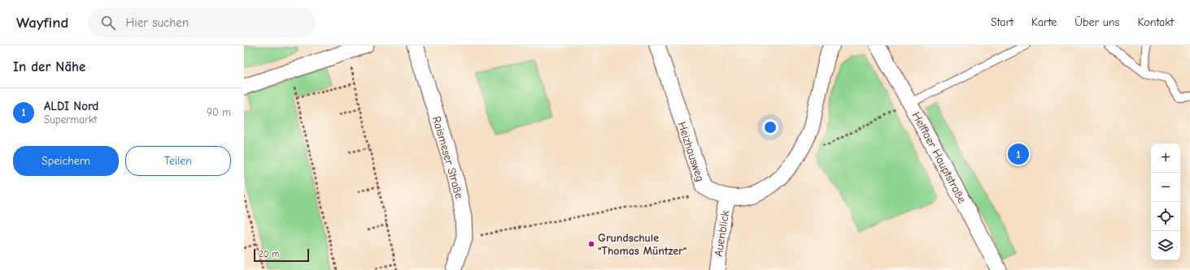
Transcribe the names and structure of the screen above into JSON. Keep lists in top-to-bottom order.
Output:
{
  "streets": {
    "street": [
      "Heizhausweg",
      "Raismeser Straße",
      "Helftaer Hauptstraße",
      "Auenblick"
    ]
  },
  "crossings": [
    ["Heizhausweg", "Auenblick"]
  ],
  "places": ["Grundschule \"Thomas Müntzer\""],
  "scale_bar": "20 m",
  "page": {
    "header": "Wayfind",
    "search": "Hier suchen",
    "nav": [
      "Start",
      "Karte",
      "Über uns",
      "Kontakt"
    ],
    "heading": "In der Nähe",
    "list": [
      {
        "mark": "1",
        "name": "ALDI Nord",
        "note": "Supermarkt",
        "value": "90 m"
      }
    ],
    "buttons": ["Speichern", "Teilen"],
    "pins": "1",
    "map_buttons": ["+", "−"],
    "scale": "20 m"
  }
}
